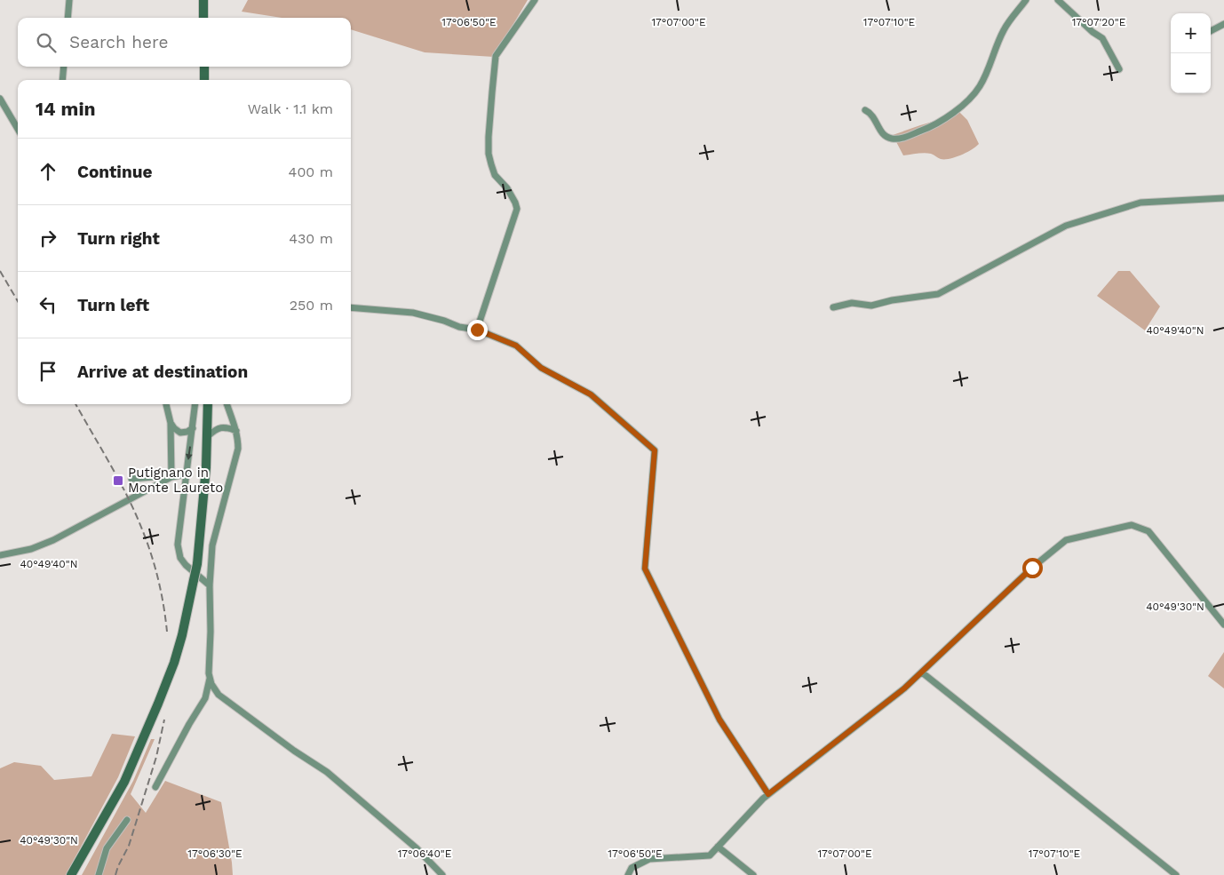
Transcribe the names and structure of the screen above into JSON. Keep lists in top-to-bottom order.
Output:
{
  "places": {
    "transit": ["Putignano in Monte Laureto"]
  },
  "page": {
    "map_buttons": ["+", "−"],
    "search": "Search here",
    "heading": ["14 min", "Walk · 1.1 km"],
    "list": [
      ["Continue", "400 m"],
      ["Turn right", "430 m"],
      ["Turn left", "250 m"],
      "Arrive at destination"
    ]
  },
  "coordinates": [
    "17°06'50\"E",
    "17°07'00\"E",
    "17°07'10\"E",
    "17°07'20\"E",
    "40°49'40\"N",
    "40°49'30\"N",
    "17°06'30\"E",
    "17°06'40\"E"
  ]
}
